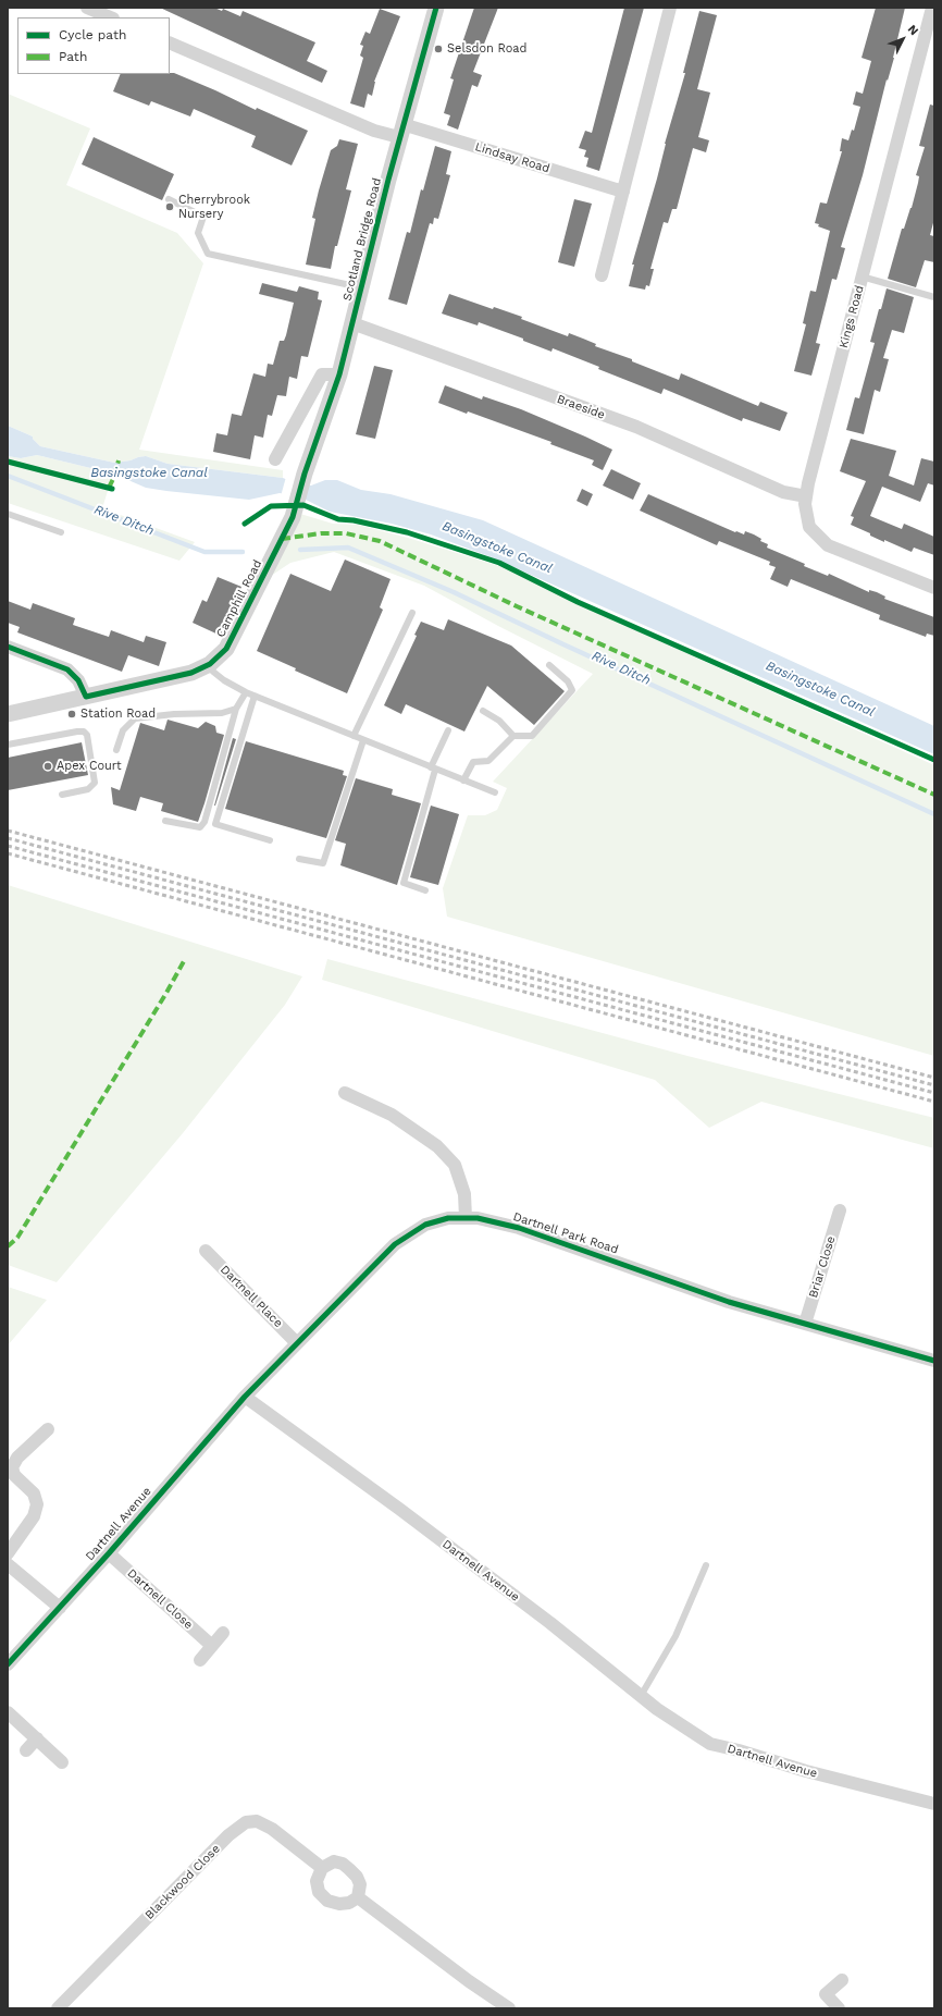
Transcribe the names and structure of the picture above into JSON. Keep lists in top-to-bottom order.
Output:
{
  "streets": {
    "street": [
      "Lindsay Road",
      "Scotland Bridge Road",
      "Kings Road",
      "Braeside",
      "Camphill Road",
      "Dartnell Park Road",
      "Briar Close",
      "Dartnell Place",
      "Dartnell Avenue",
      "Dartnell Close",
      "Blackwood Close"
    ]
  },
  "crossings": [
    ["Lindsay Road", "Scotland Bridge Road"],
    ["Scotland Bridge Road", "Braeside"],
    ["Scotland Bridge Road", "Camphill Road"],
    ["Kings Road", "Braeside"],
    ["Dartnell Park Road", "Briar Close"],
    ["Dartnell Park Road", "Dartnell Place"],
    ["Dartnell Park Road", "Dartnell Avenue"],
    ["Dartnell Avenue", "Dartnell Close"]
  ],
  "water": ["Basingstoke Canal", "Rive Ditch"],
  "places": [
    "Selsdon Road",
    "Cherrybrook Nursery",
    "Station Road",
    "Apex Court"
  ],
  "legend": ["Cycle path", "Path"],
  "north": "top right"
}
